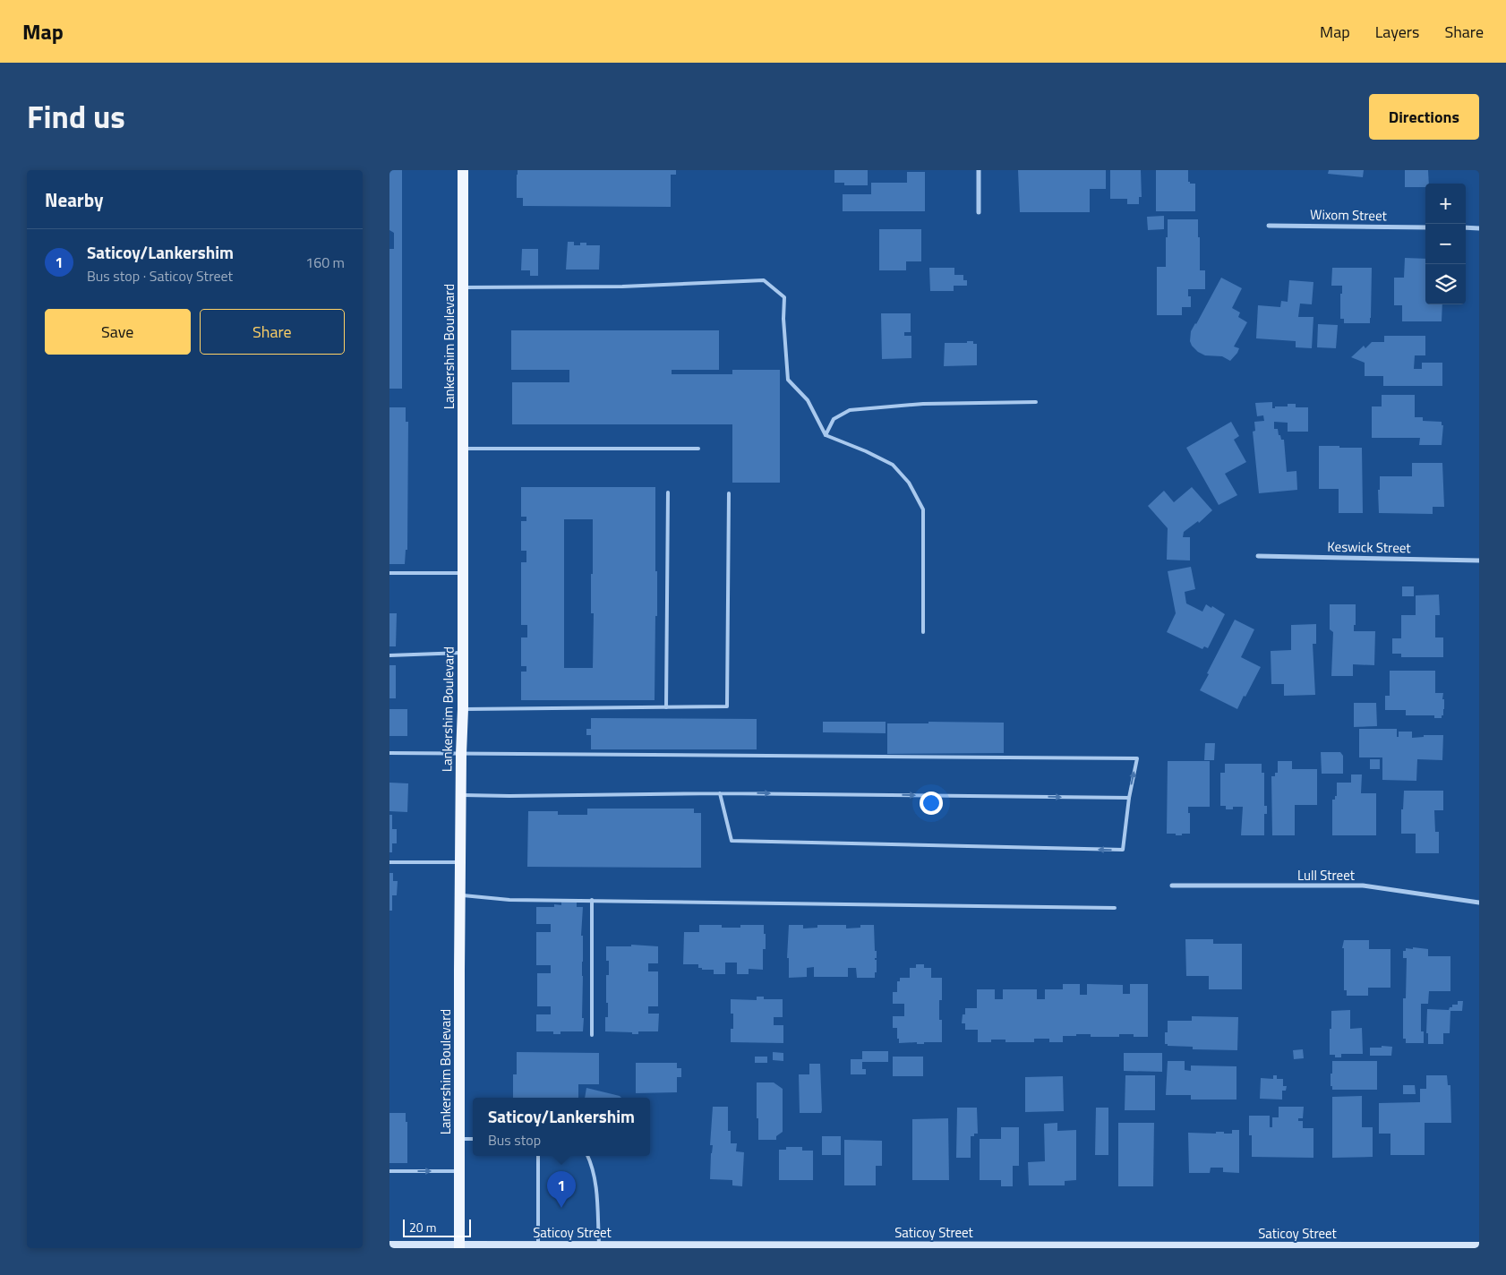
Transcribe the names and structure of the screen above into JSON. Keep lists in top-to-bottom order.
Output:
{
  "streets": {
    "main road": ["Lankershim Boulevard", "Saticoy Street"],
    "street": ["Wixom Street", "Keswick Street", "Lull Street"]
  },
  "crossings": [
    ["Lankershim Boulevard", "Saticoy Street"]
  ],
  "scale_bar": "20 m",
  "page": {
    "header": "Map",
    "nav": ["Map", "Layers", "Share"],
    "title": "Find us",
    "buttons": [
      "Directions",
      ["Save", "Share"]
    ],
    "heading": "Nearby",
    "map_buttons": ["+", "−"],
    "list": [
      {
        "mark": "1",
        "name": "Saticoy/Lankershim",
        "note": "Bus stop · Saticoy Street",
        "value": "160 m"
      }
    ],
    "popup": ["Saticoy/Lankershim", "Bus stop"],
    "pins": "1",
    "scale": "20 m"
  }
}
